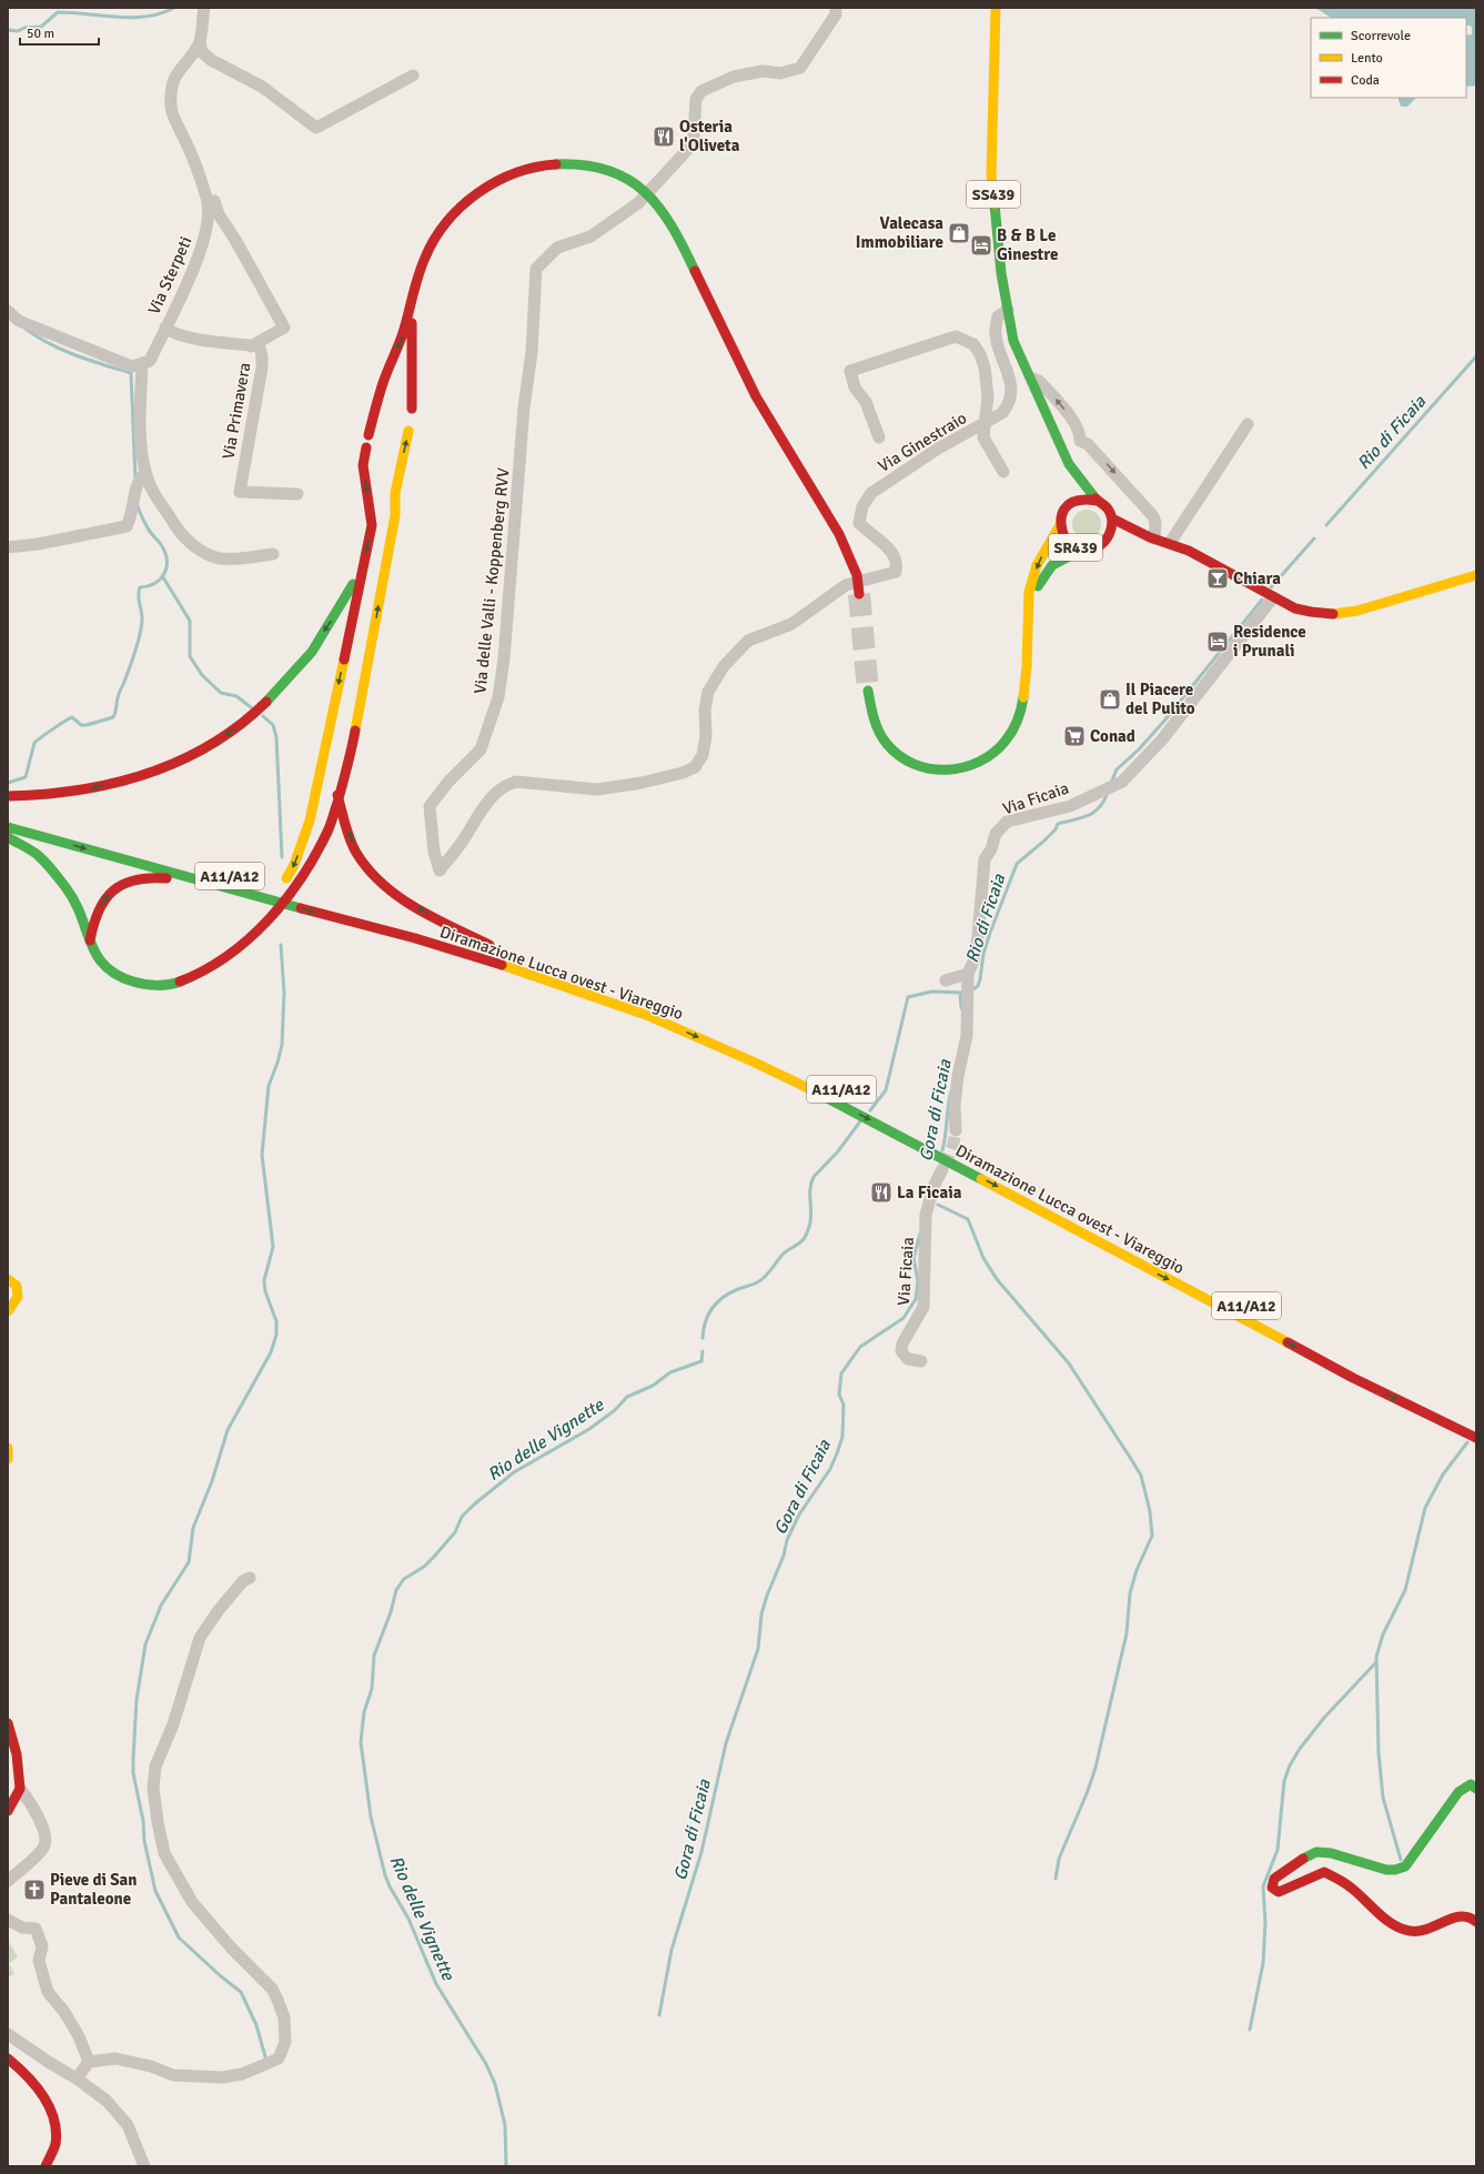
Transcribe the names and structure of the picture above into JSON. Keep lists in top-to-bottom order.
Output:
{
  "streets": {
    "main road": [
      "SS439",
      "SR439",
      "A11/A12",
      "Diramazione Lucca ovest - Viareggio"
    ],
    "street": [
      "Via Sterpeti",
      "Via Primavera",
      "Via Ginestraio",
      "Via delle Valli - Koppenberg RVV",
      "Via Ficaia"
    ]
  },
  "crossings": [
    ["SS439", "Via Ginestraio"],
    ["SS439", "SR439"],
    ["Via Sterpeti", "Via Primavera"],
    ["Via Ginestraio", "Via delle Valli - Koppenberg RVV"]
  ],
  "one_way": ["Diramazione Lucca ovest - Viareggio"],
  "water": ["Rio di Ficaia", "Gora di Ficaia", "Rio delle Vignette"],
  "places": {
    "restaurant": ["Osteria l'Oliveta", "La Ficaia"],
    "shop": ["Valecasa Immobiliare", "Il Piacere del Pulito"],
    "hotel": ["B & B Le Ginestre", "Residence i Prunali"],
    "bar": ["Chiara"],
    "supermarket": ["Conad"],
    "church": ["Pieve di San Pantaleone"]
  },
  "legend": ["Scorrevole", "Lento", "Coda"],
  "scale_bar": "50 m"
}
